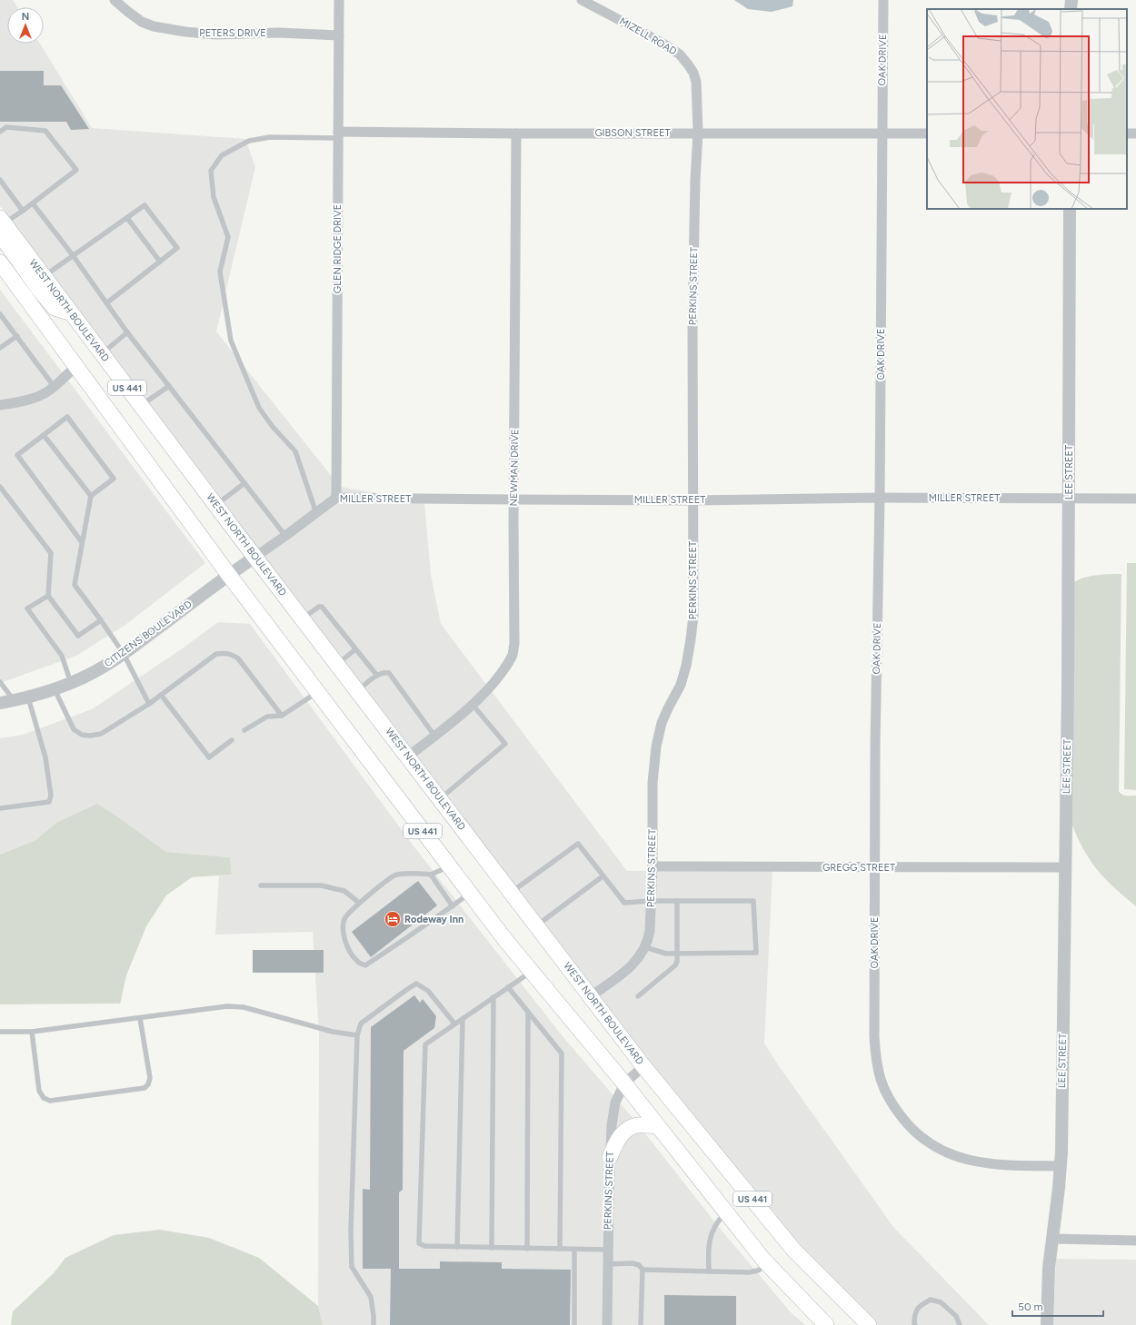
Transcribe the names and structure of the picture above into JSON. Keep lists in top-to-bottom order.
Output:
{
  "streets": {
    "main road": ["WEST NORTH BOULEVARD", "US 441"],
    "street": [
      "PETERS DRIVE",
      "MIZELL ROAD",
      "OAK DRIVE",
      "GIBSON STREET",
      "GLEN RIDGE DRIVE",
      "PERKINS STREET",
      "NEWMAN DRIVE",
      "LEE STREET",
      "MILLER STREET",
      "CITIZENS BOULEVARD",
      "GREGG STREET"
    ]
  },
  "crossings": [
    ["PETERS DRIVE", "GLEN RIDGE DRIVE"],
    ["MIZELL ROAD", "GIBSON STREET"],
    ["MIZELL ROAD", "PERKINS STREET"],
    ["OAK DRIVE", "GIBSON STREET"],
    ["OAK DRIVE", "LEE STREET"],
    ["OAK DRIVE", "MILLER STREET"],
    ["OAK DRIVE", "GREGG STREET"],
    ["GIBSON STREET", "GLEN RIDGE DRIVE"],
    ["GIBSON STREET", "PERKINS STREET"],
    ["GIBSON STREET", "NEWMAN DRIVE"],
    ["GLEN RIDGE DRIVE", "MILLER STREET"],
    ["PERKINS STREET", "WEST NORTH BOULEVARD"],
    ["PERKINS STREET", "US 441"],
    ["PERKINS STREET", "MILLER STREET"],
    ["PERKINS STREET", "GREGG STREET"],
    ["WEST NORTH BOULEVARD", "NEWMAN DRIVE"],
    ["WEST NORTH BOULEVARD", "MILLER STREET"],
    ["US 441", "MILLER STREET"],
    ["US 441", "CITIZENS BOULEVARD"],
    ["NEWMAN DRIVE", "MILLER STREET"],
    ["LEE STREET", "MILLER STREET"],
    ["LEE STREET", "GREGG STREET"],
    ["MILLER STREET", "CITIZENS BOULEVARD"]
  ],
  "places": {
    "hotel": ["Rodeway Inn"]
  },
  "scale_bar": "50 m",
  "north": "top"
}
